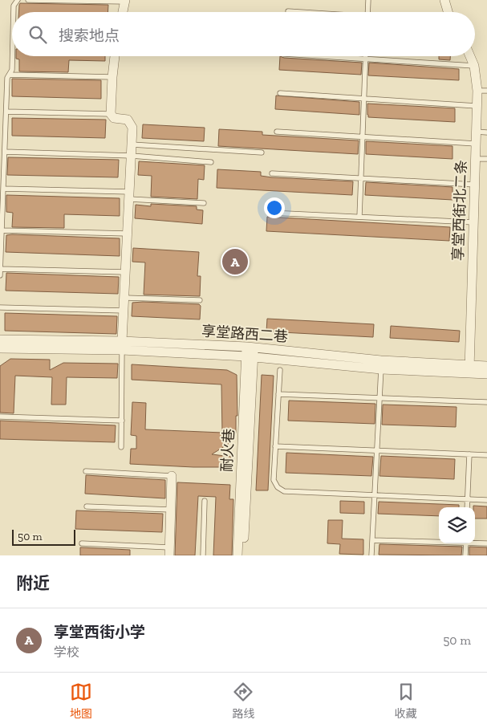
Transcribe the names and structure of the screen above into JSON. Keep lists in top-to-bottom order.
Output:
{
  "streets": {
    "street": ["享堂西街北二条", "享堂路西二巷", "耐火巷"]
  },
  "crossings": [
    ["享堂西街北二条", "享堂路西二巷"],
    ["享堂路西二巷", "耐火巷"]
  ],
  "scale_bar": "50 m",
  "page": {
    "search": "搜索地点",
    "pins": "A",
    "scale": "50 m",
    "heading": "附近",
    "list": [
      {
        "mark": "A",
        "name": "享堂西街小学",
        "note": "学校",
        "value": "50 m"
      }
    ],
    "nav": ["地图", "路线", "收藏"]
  }
}
